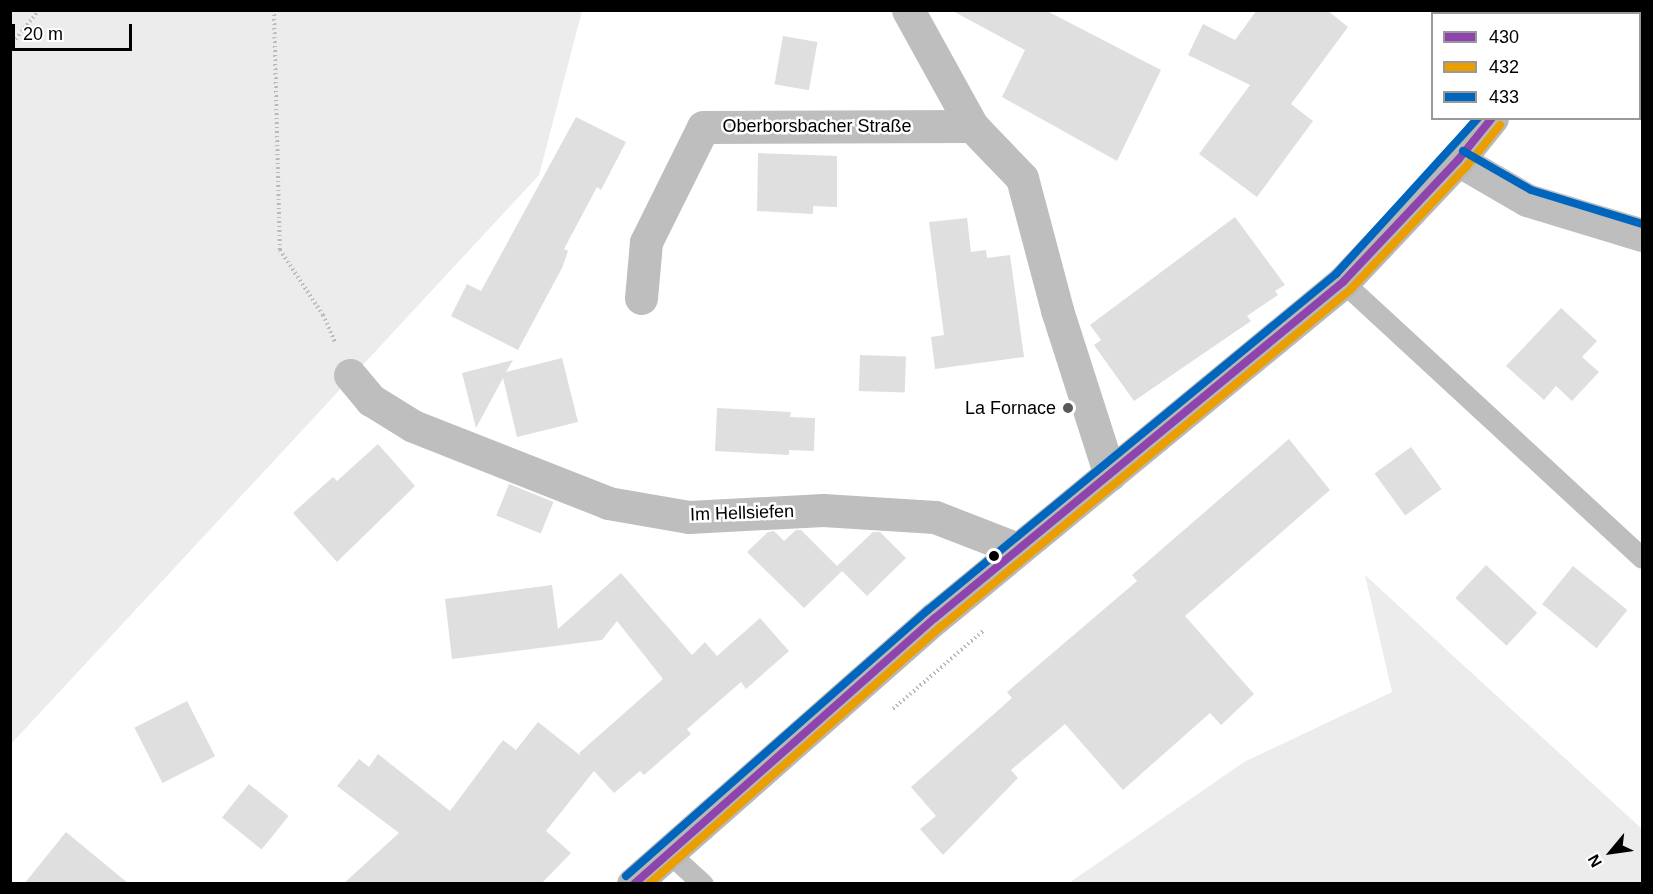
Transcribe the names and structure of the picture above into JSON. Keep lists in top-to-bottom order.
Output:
{
  "streets": {
    "street": ["Oberborsbacher Straße", "Im Hellsiefen"]
  },
  "places": ["La Fornace"],
  "lines": ["transit line 430", "transit line 433", "transit line 432"],
  "legend": ["430", "432", "433"],
  "scale_bar": "20 m",
  "north": "bottom left"
}
